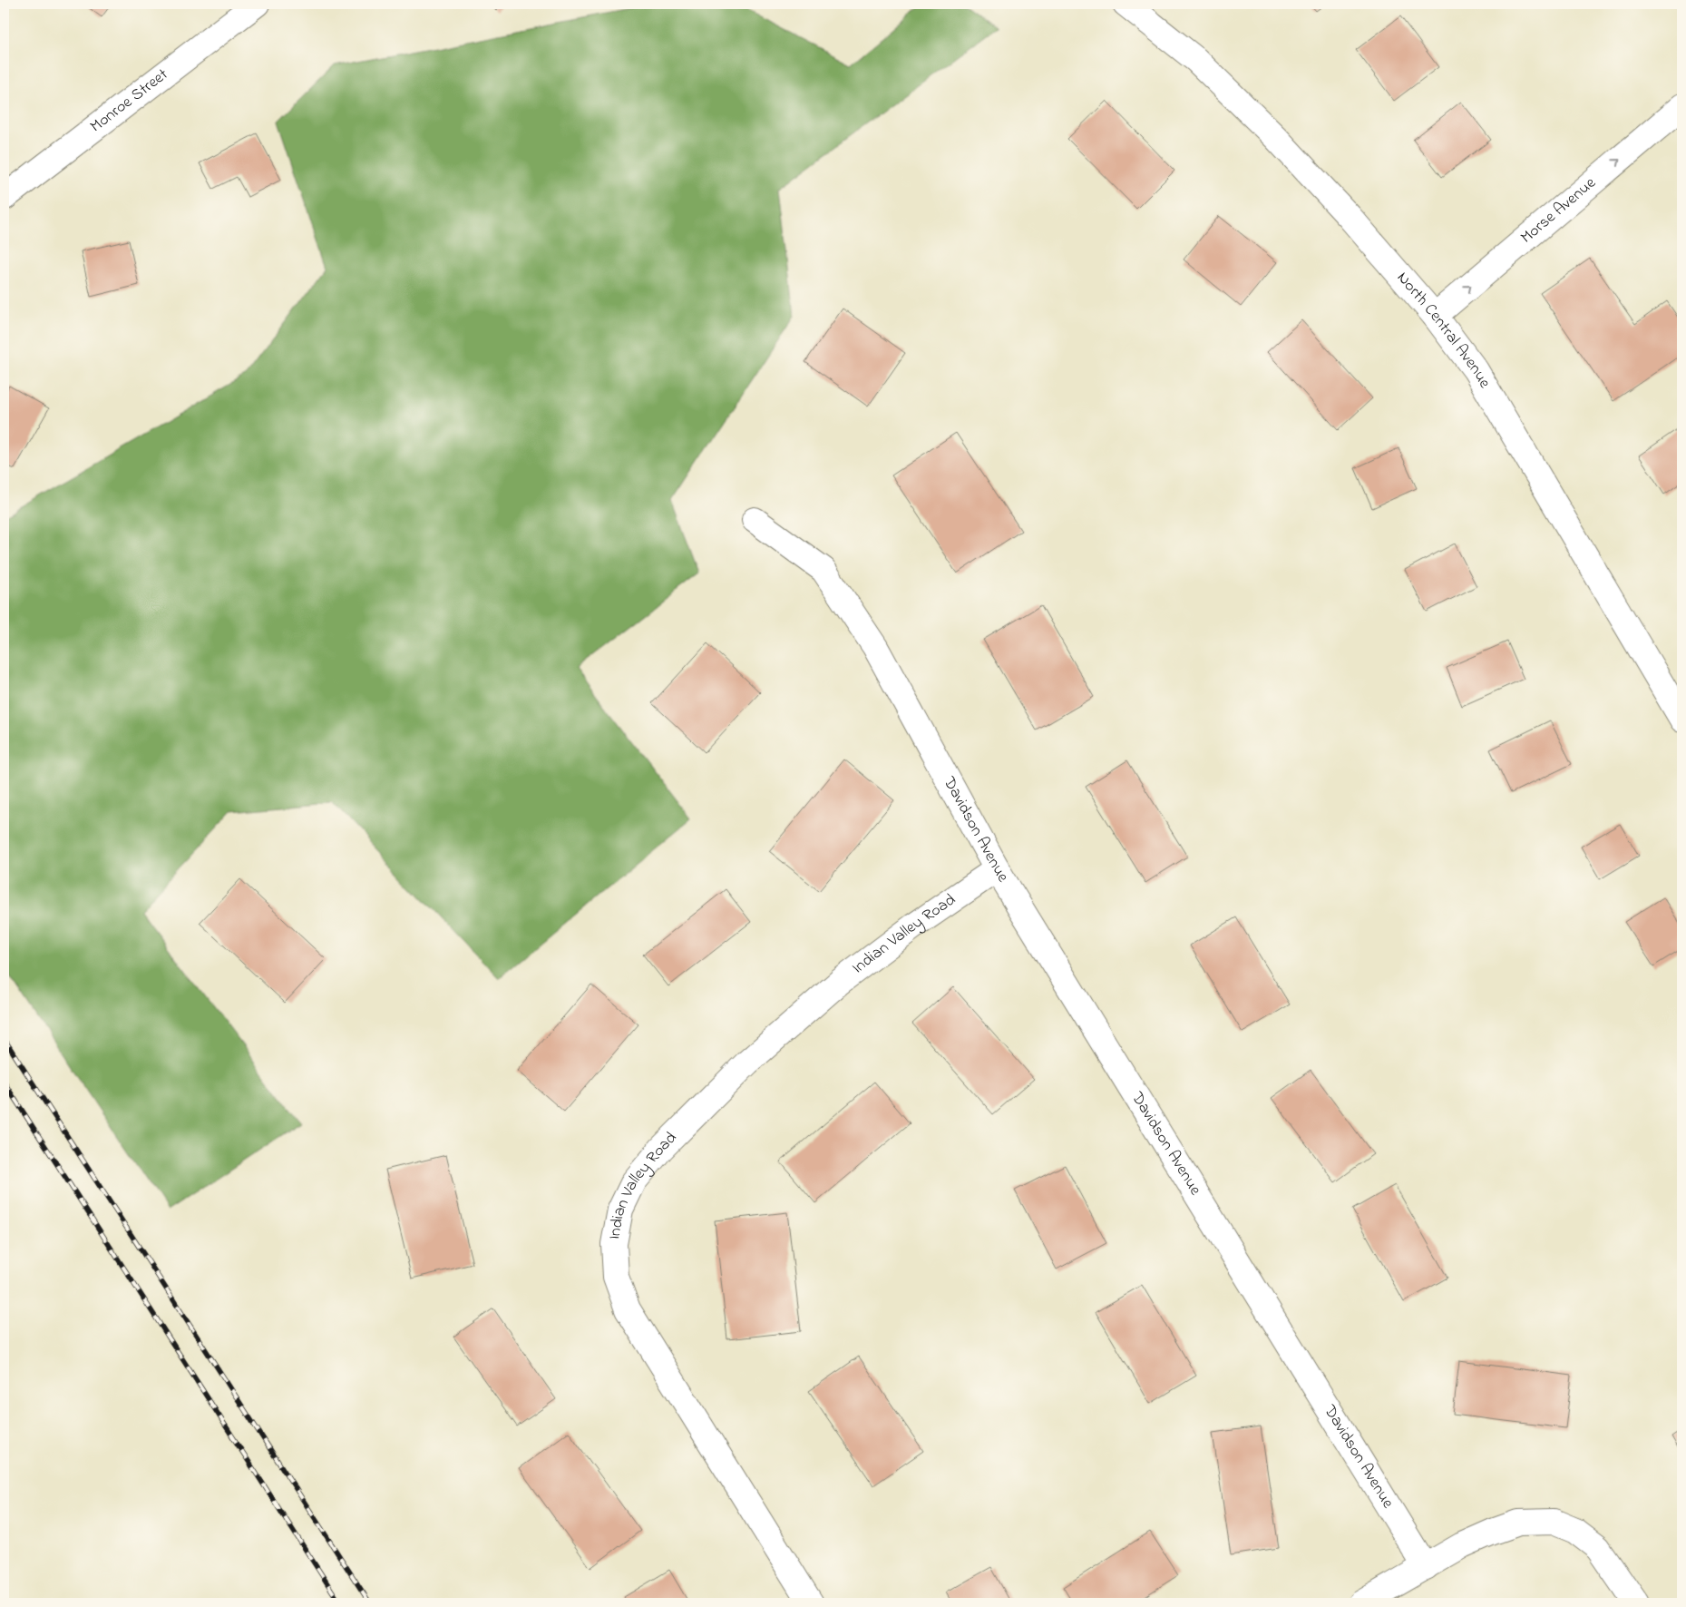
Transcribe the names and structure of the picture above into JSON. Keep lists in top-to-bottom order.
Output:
{
  "streets": {
    "street": [
      "Monroe Street",
      "Morse Avenue",
      "North Central Avenue",
      "Davidson Avenue",
      "Indian Valley Road"
    ]
  },
  "crossings": [
    ["Morse Avenue", "North Central Avenue"],
    ["Davidson Avenue", "Indian Valley Road"]
  ],
  "one_way": ["Morse Avenue"]
}
